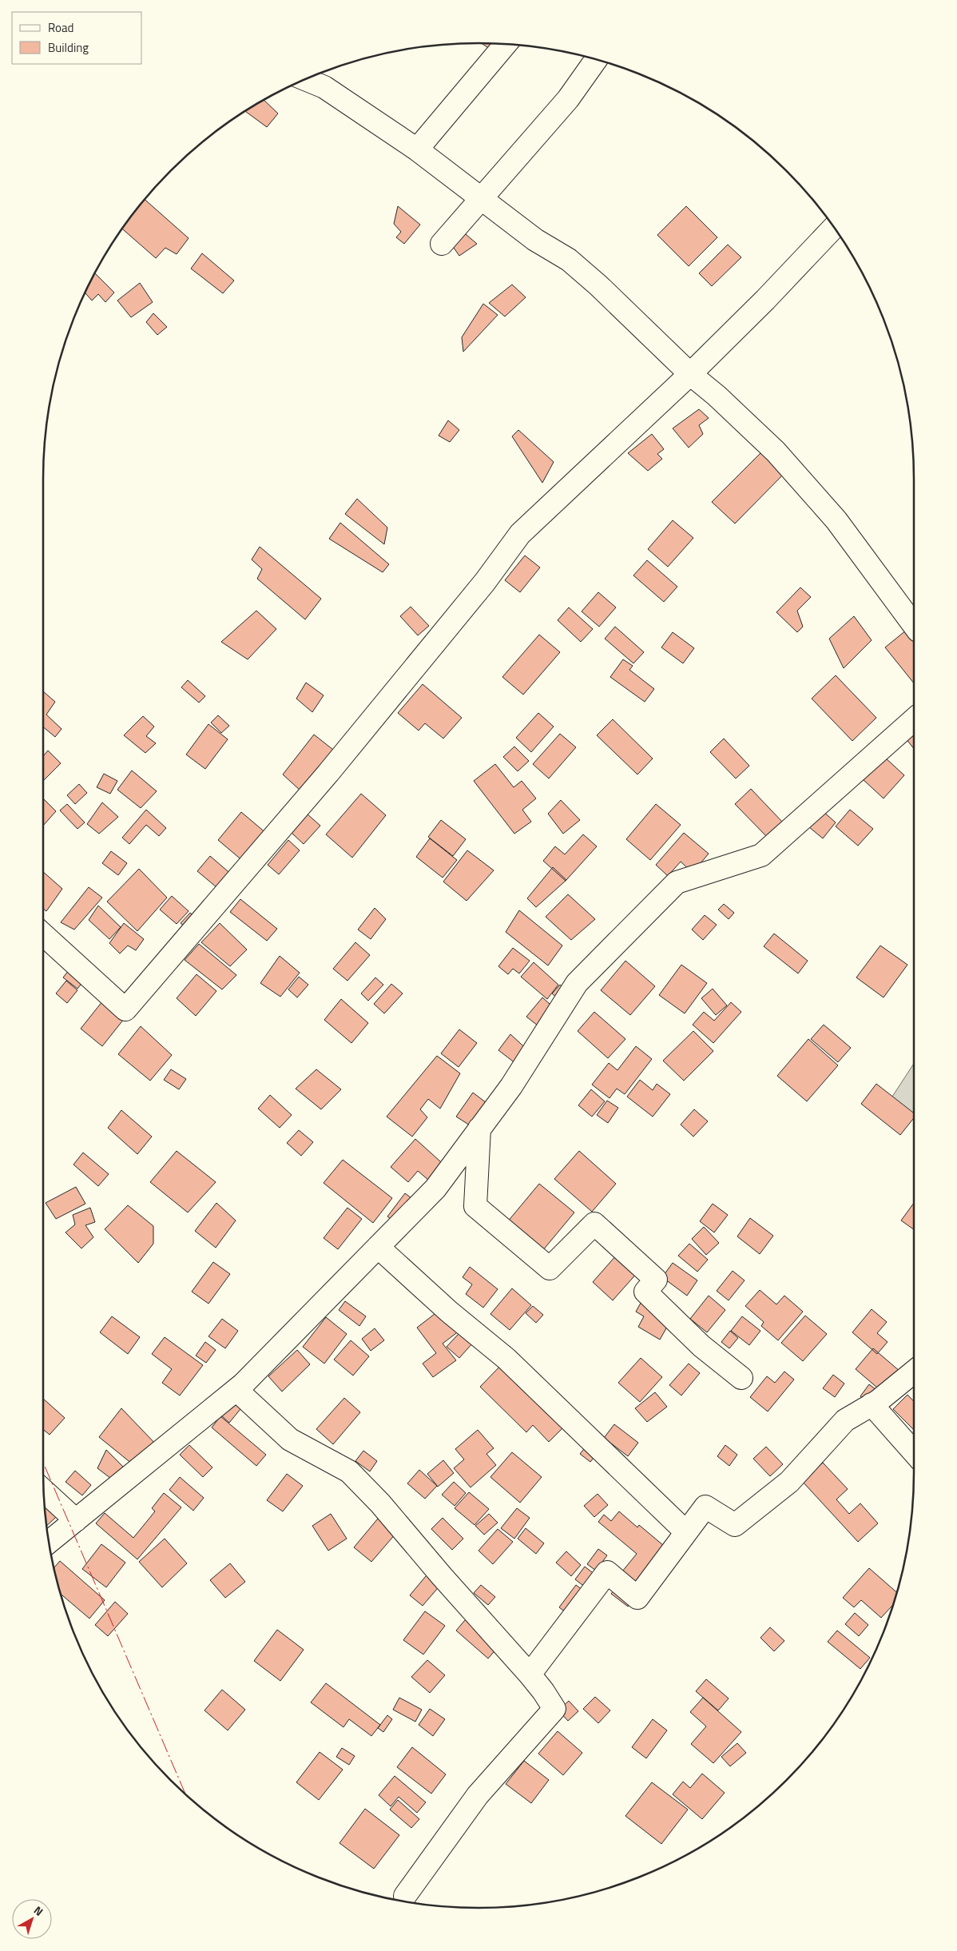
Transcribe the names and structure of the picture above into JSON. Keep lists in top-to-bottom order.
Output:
{
  "legend": ["Road", "Building"],
  "north": "top right"
}
